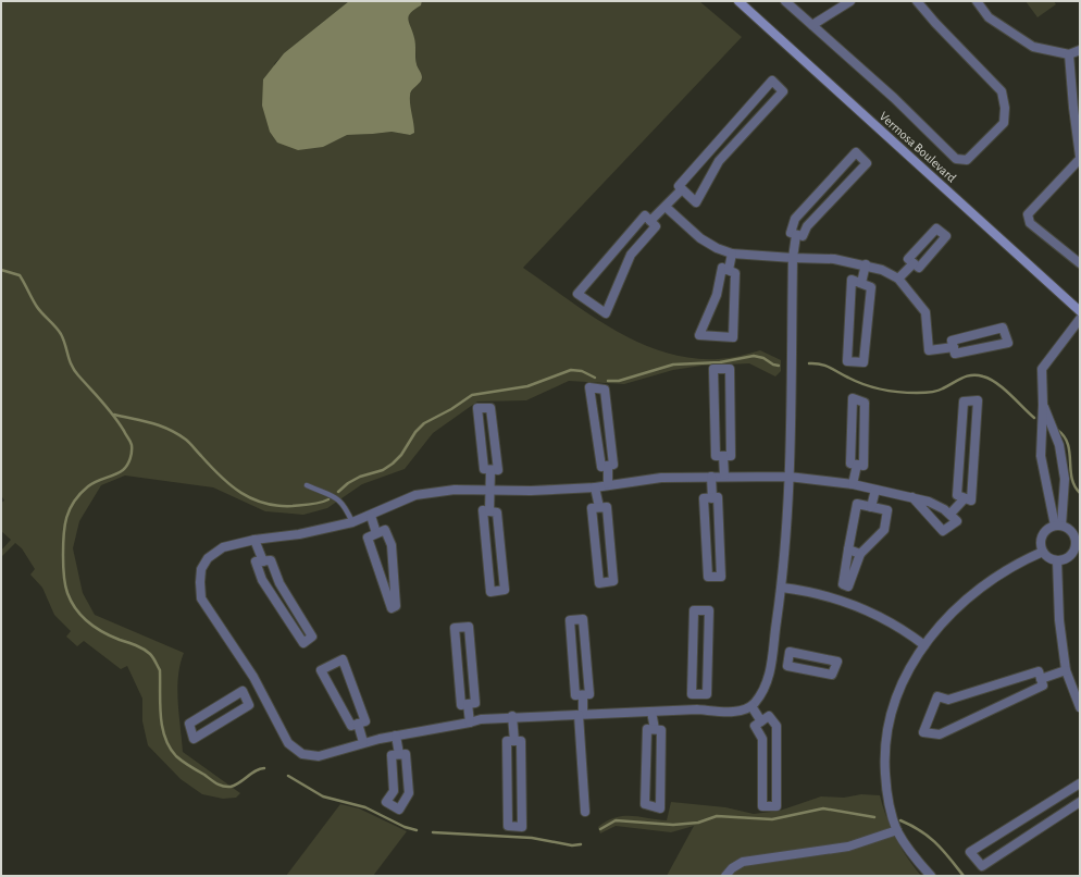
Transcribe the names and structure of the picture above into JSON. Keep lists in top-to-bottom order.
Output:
{
  "streets": {
    "main road": ["Vermosa Boulevard"]
  }
}
